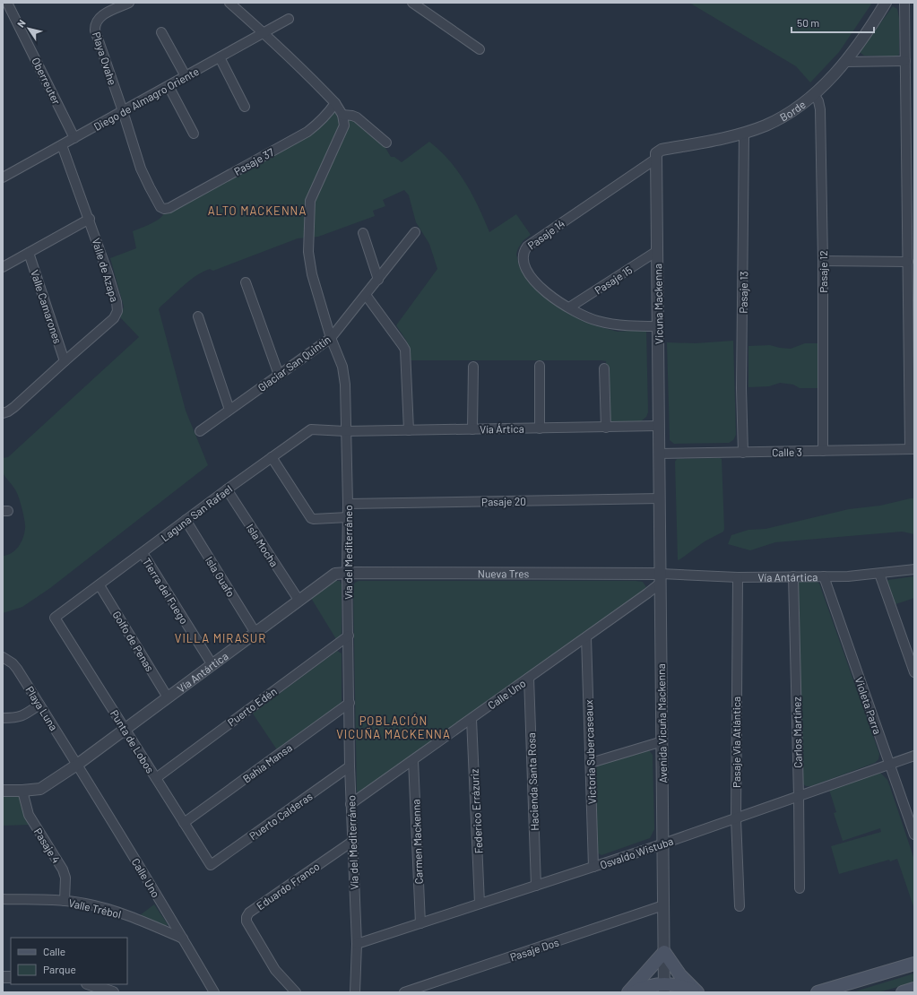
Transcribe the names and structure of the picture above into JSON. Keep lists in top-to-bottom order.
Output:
{
  "streets": {
    "street": [
      "Playa Ovahe",
      "Oberreuter",
      "Diego de Almagro Oriente",
      "Borde",
      "Pasaje 37",
      "Pasaje 14",
      "Valle de Azapa",
      "Pasaje 12",
      "Pasaje 15",
      "Pasaje 13",
      "Vicuna Mackenna",
      "Valle Camarones",
      "Glaciar San Quintín",
      "Vía Ártica",
      "Calle 3",
      "Pasaje 20",
      "Laguna San Rafael",
      "Isla Mocha",
      "Vía del Mediterráneo",
      "Nueva Tres",
      "Isla Guafo",
      "Vía Antártica",
      "Tierra del Fuego",
      "Golfo de Penas",
      "Calle Uno",
      "Violeta Parra",
      "Puerto Edén",
      "Playa Luna",
      "Avenida Vicuña Mackenna",
      "Carlos Martínez",
      "Punta de Lobos",
      "Pasaje Via Atlántica",
      "Victoria Subercaseaux",
      "Bahía Mansa",
      "Hacienda Santa Rosa",
      "Federico Errázuriz",
      "Puerto Calderas",
      "Carmen Mackenna",
      "Pasaje 4",
      "Osvaldo Wistuba",
      "Eduardo Franco",
      "Valle Trébol",
      "Pasaje Dos"
    ]
  },
  "crossings": [
    ["Playa Ovahe", "Diego de Almagro Oriente"],
    ["Playa Ovahe", "Pasaje 37"],
    ["Oberreuter", "Diego de Almagro Oriente"],
    ["Diego de Almagro Oriente", "Valle de Azapa"],
    ["Borde", "Pasaje 14"],
    ["Borde", "Pasaje 12"],
    ["Borde", "Pasaje 13"],
    ["Borde", "Vicuna Mackenna"],
    ["Pasaje 14", "Pasaje 15"],
    ["Pasaje 14", "Vicuna Mackenna"],
    ["Valle de Azapa", "Valle Camarones"],
    ["Pasaje 12", "Calle 3"],
    ["Pasaje 15", "Vicuna Mackenna"],
    ["Pasaje 13", "Calle 3"],
    ["Vicuna Mackenna", "Vía Ártica"],
    ["Vicuna Mackenna", "Calle 3"],
    ["Vicuna Mackenna", "Avenida Vicuña Mackenna"],
    ["Glaciar San Quintín", "Vía del Mediterráneo"],
    ["Vía Ártica", "Laguna San Rafael"],
    ["Vía Ártica", "Vía del Mediterráneo"],
    ["Calle 3", "Avenida Vicuña Mackenna"],
    ["Pasaje 20", "Vía del Mediterráneo"],
    ["Pasaje 20", "Avenida Vicuña Mackenna"],
    ["Laguna San Rafael", "Isla Mocha"],
    ["Laguna San Rafael", "Vía del Mediterráneo"],
    ["Laguna San Rafael", "Isla Guafo"],
    ["Laguna San Rafael", "Tierra del Fuego"],
    ["Laguna San Rafael", "Golfo de Penas"],
    ["Laguna San Rafael", "Punta de Lobos"],
    ["Isla Mocha", "Vía Antártica"],
    ["Vía del Mediterráneo", "Nueva Tres"],
    ["Vía del Mediterráneo", "Vía Antártica"],
    ["Vía del Mediterráneo", "Calle Uno"],
    ["Vía del Mediterráneo", "Puerto Edén"],
    ["Vía del Mediterráneo", "Bahía Mansa"],
    ["Vía del Mediterráneo", "Puerto Calderas"],
    ["Vía del Mediterráneo", "Osvaldo Wistuba"],
    ["Vía del Mediterráneo", "Eduardo Franco"],
    ["Nueva Tres", "Vía Antártica"],
    ["Nueva Tres", "Calle Uno"],
    ["Nueva Tres", "Avenida Vicuña Mackenna"],
    ["Isla Guafo", "Vía Antártica"],
    ["Vía Antártica", "Tierra del Fuego"],
    ["Vía Antártica", "Golfo de Penas"],
    ["Vía Antártica", "Calle Uno"],
    ["Vía Antártica", "Violeta Parra"],
    ["Vía Antártica", "Playa Luna"],
    ["Vía Antártica", "Avenida Vicuña Mackenna"],
    ["Vía Antártica", "Carlos Martínez"],
    ["Vía Antártica", "Punta de Lobos"],
    ["Vía Antártica", "Pasaje Via Atlántica"],
    ["Vía Antártica", "Pasaje 4"],
    ["Calle Uno", "Playa Luna"],
    ["Calle Uno", "Avenida Vicuña Mackenna"],
    ["Calle Uno", "Victoria Subercaseaux"],
    ["Calle Uno", "Hacienda Santa Rosa"],
    ["Calle Uno", "Federico Errázuriz"],
    ["Calle Uno", "Carmen Mackenna"],
    ["Calle Uno", "Valle Trébol"],
    ["Violeta Parra", "Osvaldo Wistuba"],
    ["Puerto Edén", "Punta de Lobos"],
    ["Avenida Vicuña Mackenna", "Osvaldo Wistuba"],
    ["Avenida Vicuña Mackenna", "Pasaje Dos"],
    ["Carlos Martínez", "Osvaldo Wistuba"],
    ["Punta de Lobos", "Bahía Mansa"],
    ["Punta de Lobos", "Puerto Calderas"],
    ["Pasaje Via Atlántica", "Osvaldo Wistuba"],
    ["Victoria Subercaseaux", "Osvaldo Wistuba"],
    ["Hacienda Santa Rosa", "Osvaldo Wistuba"],
    ["Federico Errázuriz", "Osvaldo Wistuba"],
    ["Carmen Mackenna", "Osvaldo Wistuba"],
    ["Pasaje 4", "Valle Trébol"]
  ],
  "districts": ["ALTO MACKENNA", "VILLA MIRASUR", "POBLACIÓN VICUÑA MACKENNA"],
  "legend": ["Calle", "Parque"],
  "scale_bar": "50 m",
  "north": "top left"
}
